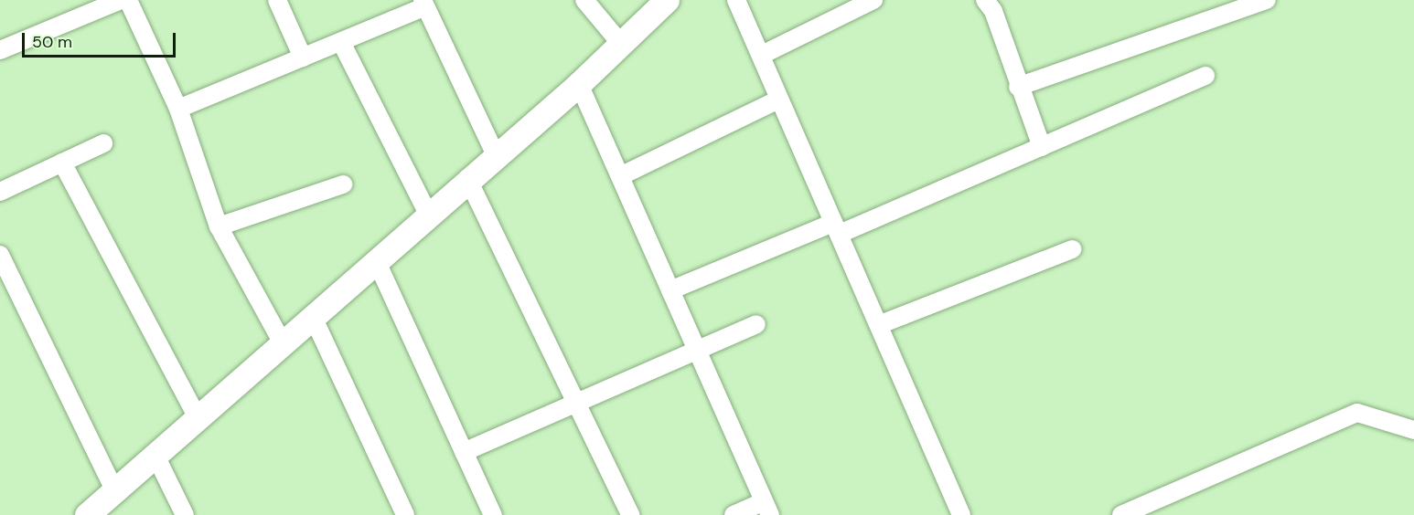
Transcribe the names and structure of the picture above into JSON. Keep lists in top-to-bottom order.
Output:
{
  "scale_bar": "50 m"
}
